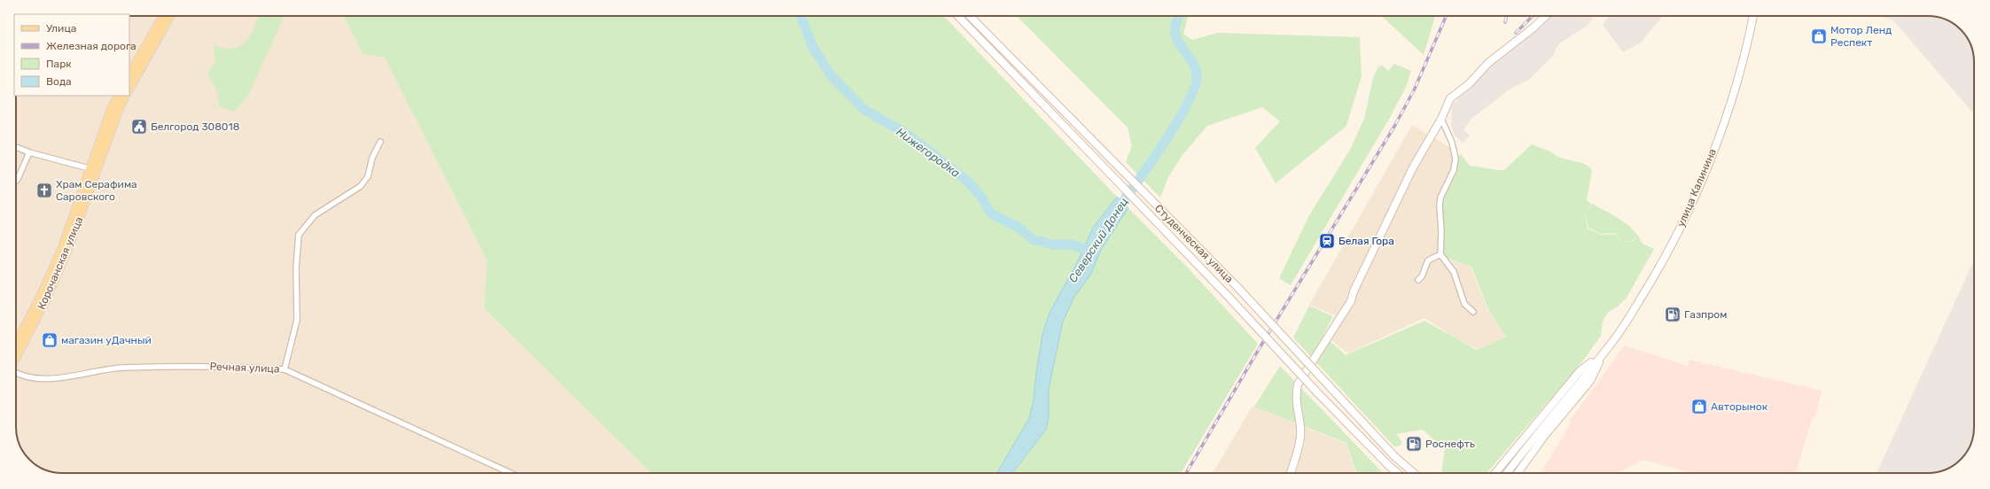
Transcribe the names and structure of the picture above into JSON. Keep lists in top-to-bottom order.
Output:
{
  "streets": {
    "main road": ["улица Калинина", "Студенческая улица", "Корочанская улица"],
    "street": ["Речная улица"]
  },
  "water": ["Нижегородка", "Северский Донец"],
  "places": {
    "shop": ["Мотор Ленд Респект", "магазин уДачный", "Авторынок"],
    "public building": ["Белгород 308018"],
    "church": ["Храм Серафима Саровского"],
    "station": ["Белая Гора"],
    "fuel station": ["Газпром", "Роснефть"]
  },
  "legend": [
    "Улица",
    "Железная дорога",
    "Парк",
    "Вода"
  ]
}
